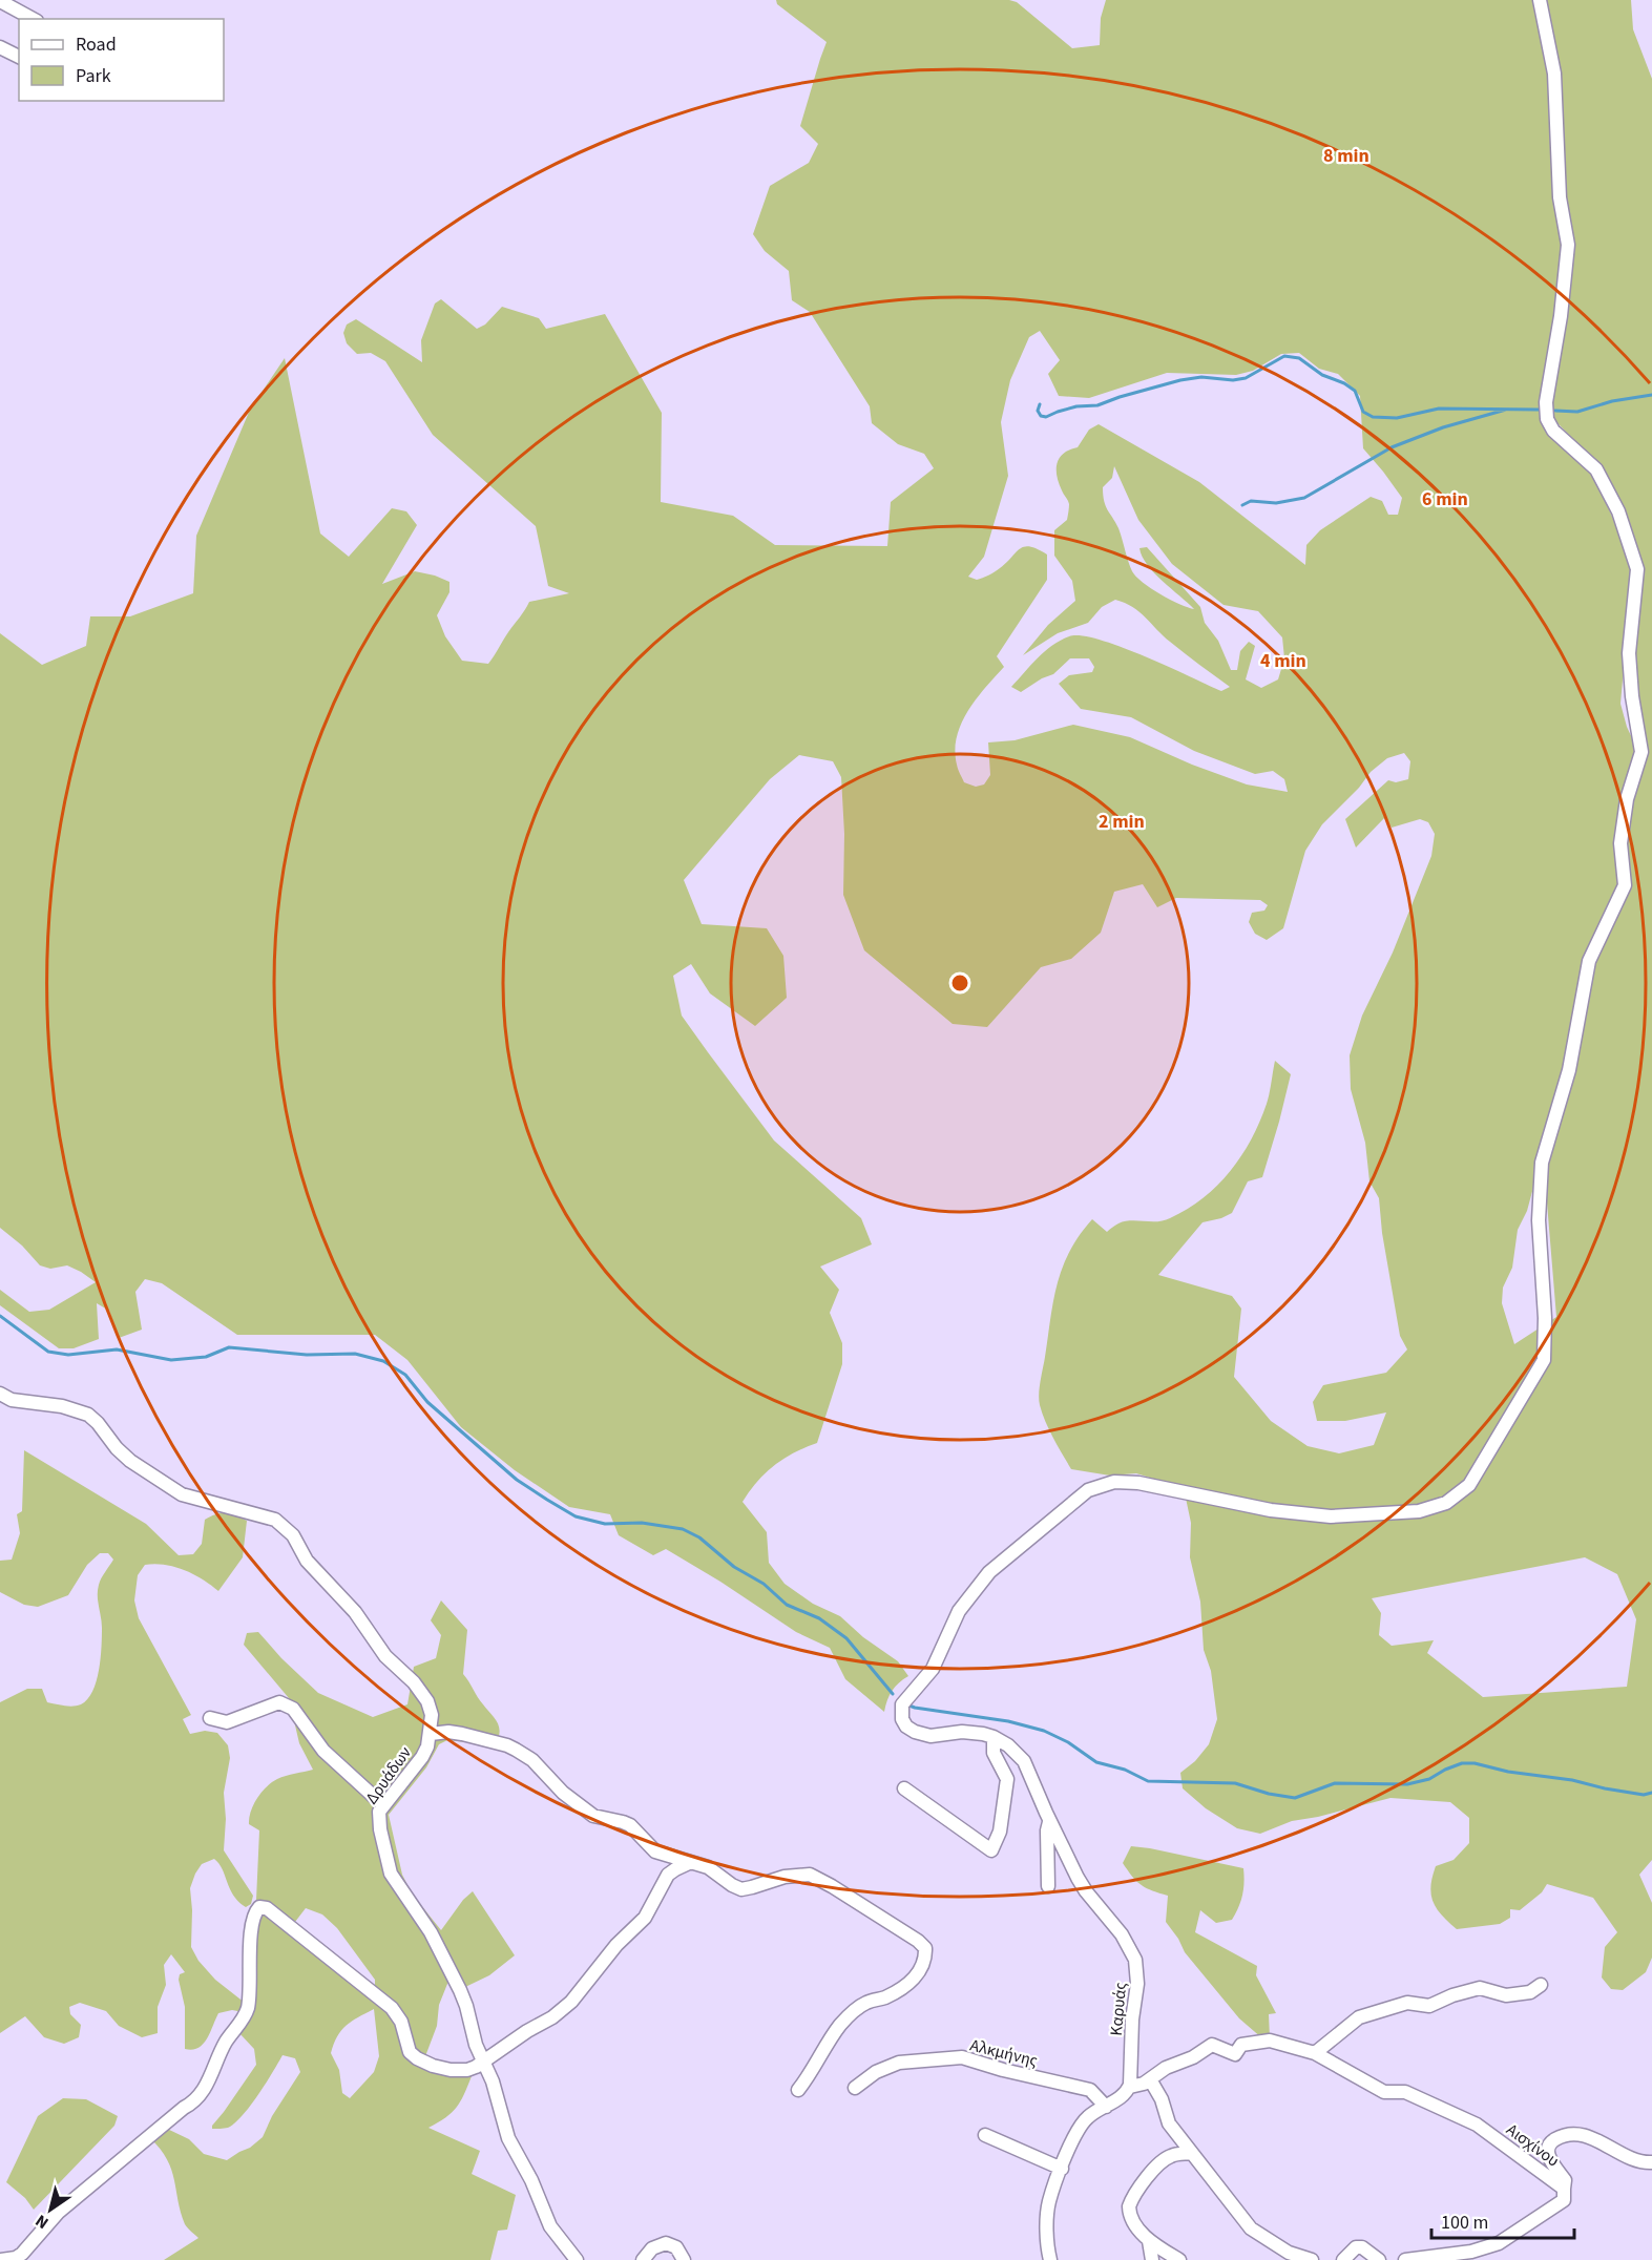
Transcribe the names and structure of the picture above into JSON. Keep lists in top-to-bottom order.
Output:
{
  "streets": {
    "street": [
      "Δρυάδων",
      "Καρυάς",
      "Αλκμήνης",
      "Αισχίνου"
    ]
  },
  "legend": ["Road", "Park"],
  "scale_bar": "100 m",
  "north": "bottom left",
  "rings": [
    "8 min",
    "6 min",
    "4 min",
    "2 min"
  ]
}
